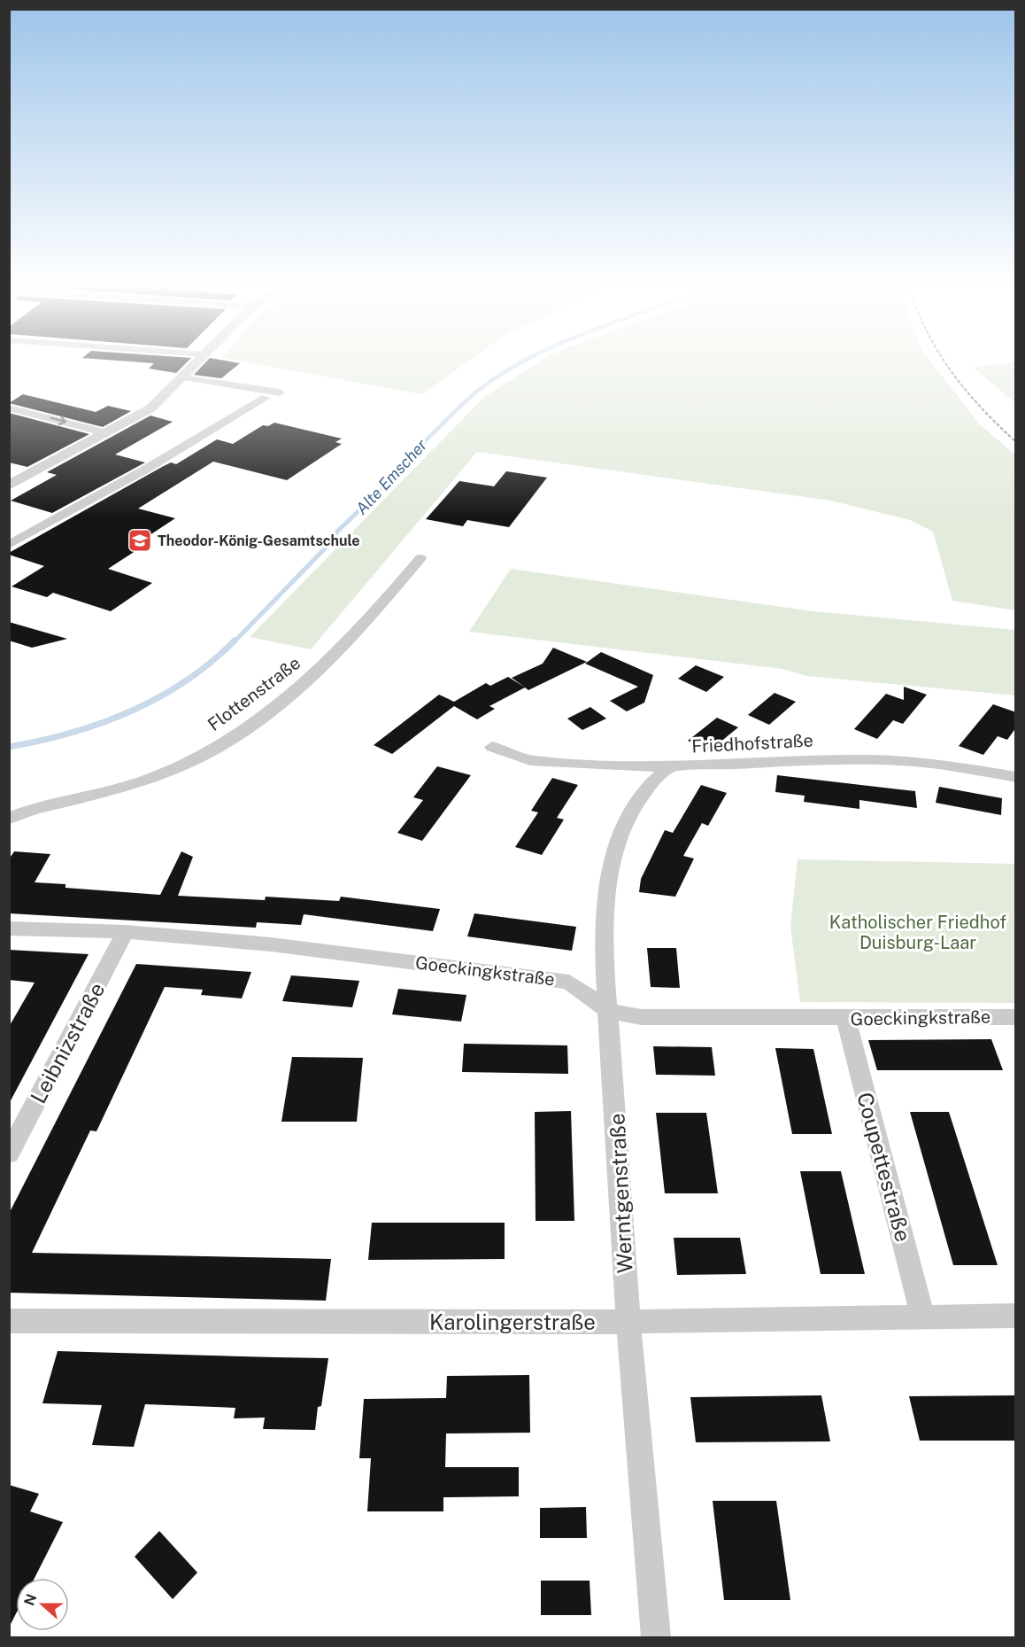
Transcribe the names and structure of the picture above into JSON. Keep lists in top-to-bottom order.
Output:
{
  "streets": {
    "street": [
      "Flottenstraße",
      "Friedhofstraße",
      "Goeckingkstraße",
      "Leibnizstraße",
      "Coupettestraße",
      "Werntgenstraße",
      "Karolingerstraße"
    ]
  },
  "crossings": [
    ["Friedhofstraße", "Werntgenstraße"],
    ["Goeckingkstraße", "Leibnizstraße"],
    ["Goeckingkstraße", "Coupettestraße"],
    ["Goeckingkstraße", "Werntgenstraße"],
    ["Coupettestraße", "Karolingerstraße"],
    ["Werntgenstraße", "Karolingerstraße"]
  ],
  "water": ["Alte Emscher"],
  "parks": ["Katholischer Friedhof Duisburg-Laar"],
  "places": {
    "school or university": ["Theodor-König-Gesamtschule"]
  },
  "north": "left"
}
